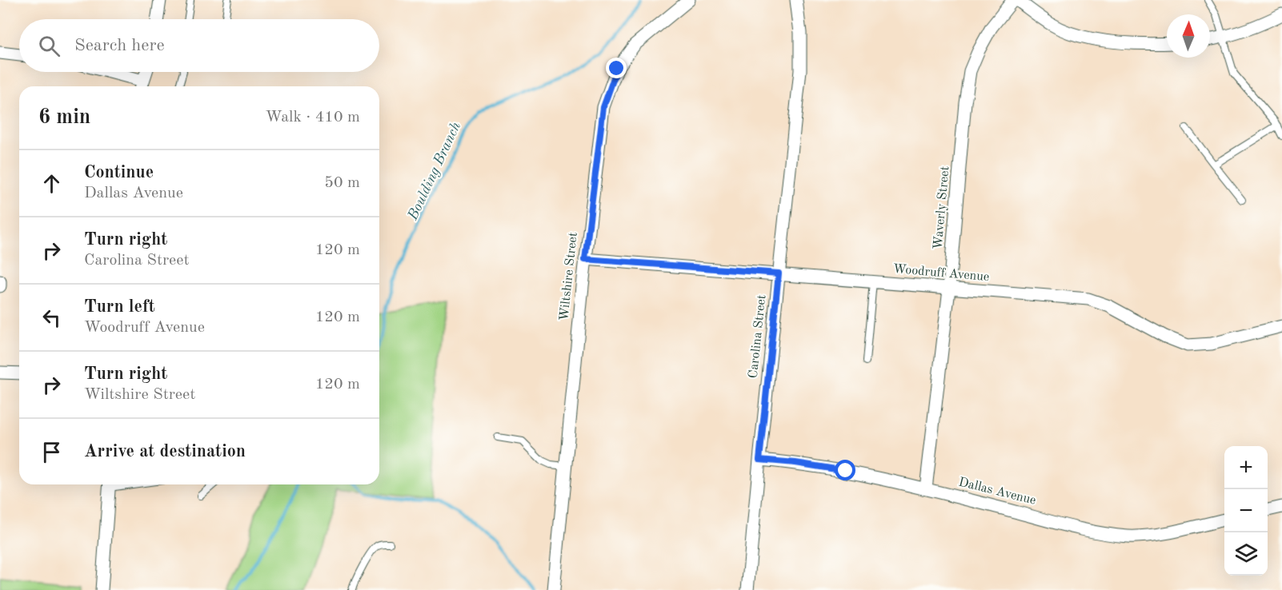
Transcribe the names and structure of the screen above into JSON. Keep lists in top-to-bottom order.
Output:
{
  "streets": {
    "street": [
      "Waverly Street",
      "Woodruff Avenue",
      "Wiltshire Street",
      "Carolina Street",
      "Dallas Avenue"
    ]
  },
  "crossings": [
    ["Waverly Street", "Woodruff Avenue"],
    ["Waverly Street", "Dallas Avenue"],
    ["Woodruff Avenue", "Wiltshire Street"],
    ["Woodruff Avenue", "Carolina Street"],
    ["Carolina Street", "Dallas Avenue"]
  ],
  "water": ["Boulding Branch"],
  "north": "top",
  "page": {
    "search": "Search here",
    "heading": ["6 min", "Walk · 410 m"],
    "list": [
      ["Continue", "Dallas Avenue", "50 m"],
      ["Turn right", "Carolina Street", "120 m"],
      ["Turn left", "Woodruff Avenue", "120 m"],
      ["Turn right", "Wiltshire Street", "120 m"],
      "Arrive at destination"
    ],
    "map_buttons": ["+", "−"]
  }
}
